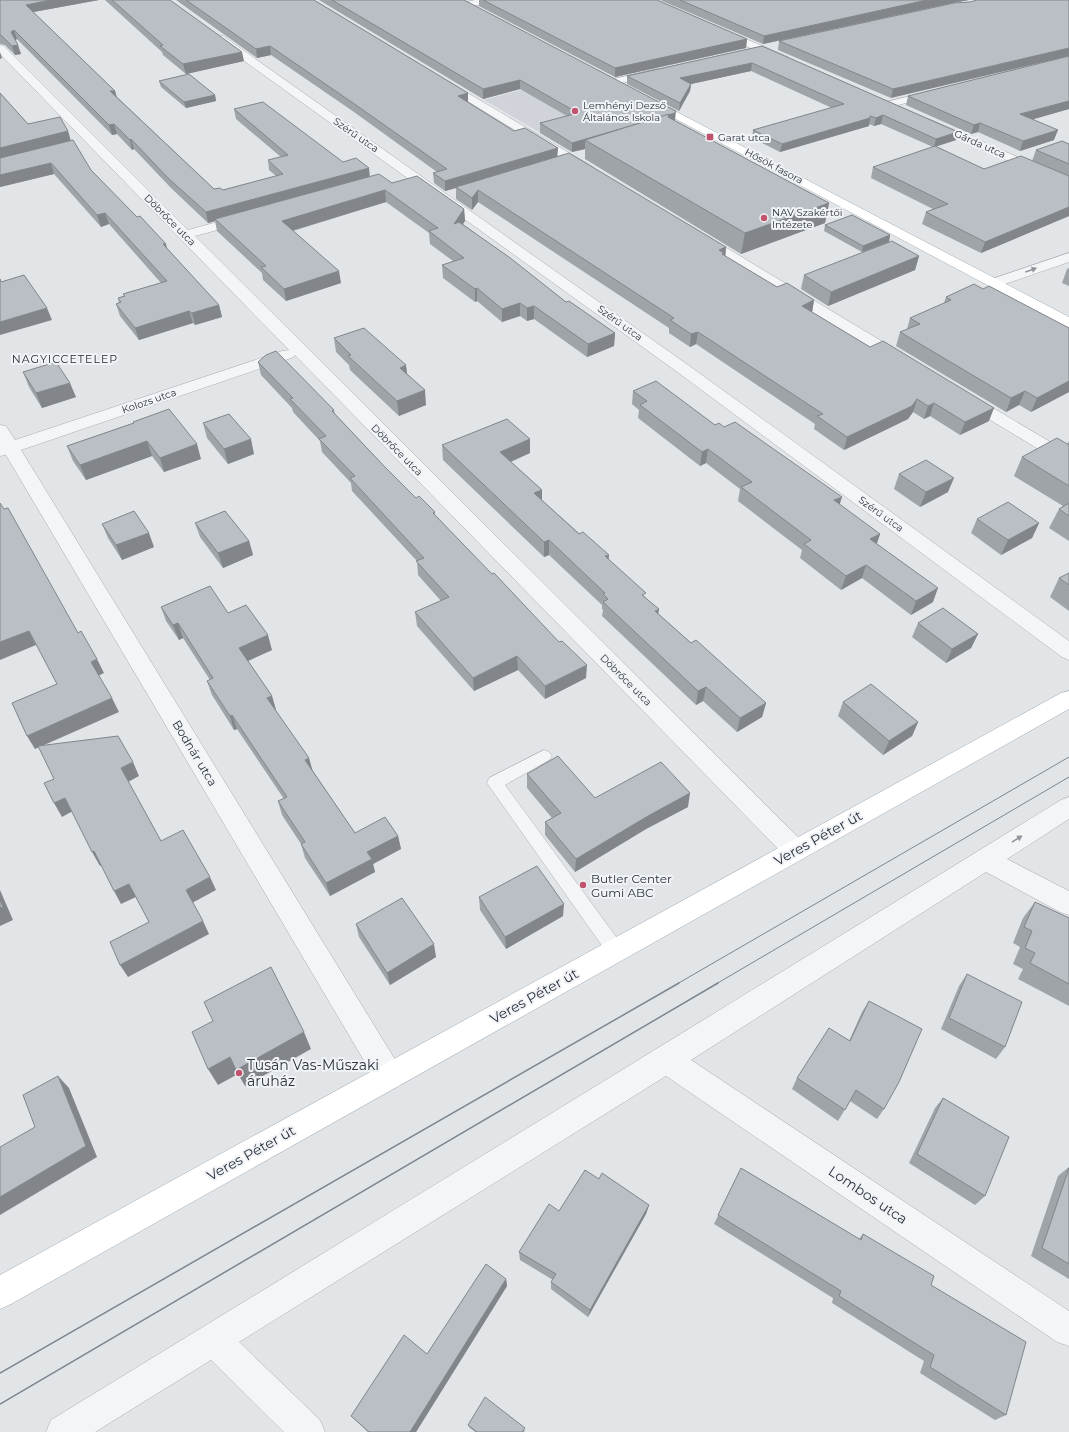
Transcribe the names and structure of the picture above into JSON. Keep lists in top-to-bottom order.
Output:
{
  "streets": {
    "street": [
      "Szérű utca",
      "Gárda utca",
      "Hősök fasora",
      "Döbrőce utca",
      "Kolozs utca",
      "Bodnár utca",
      "Veres Péter út",
      "Lombos utca"
    ]
  },
  "crossings": [
    ["Döbrőce utca", "Kolozs utca"],
    ["Döbrőce utca", "Veres Péter út"],
    ["Kolozs utca", "Bodnár utca"],
    ["Bodnár utca", "Veres Péter út"]
  ],
  "districts": ["NAGYICCETELEP"],
  "places": {
    "other": [
      "Lemhényi Dezső Általános Iskola",
      "NAV Szakértői Intézete",
      "Butler Center Gumi ABC",
      "Tusán Vas-Műszaki áruház"
    ],
    "transit": ["Garat utca"]
  }
}
